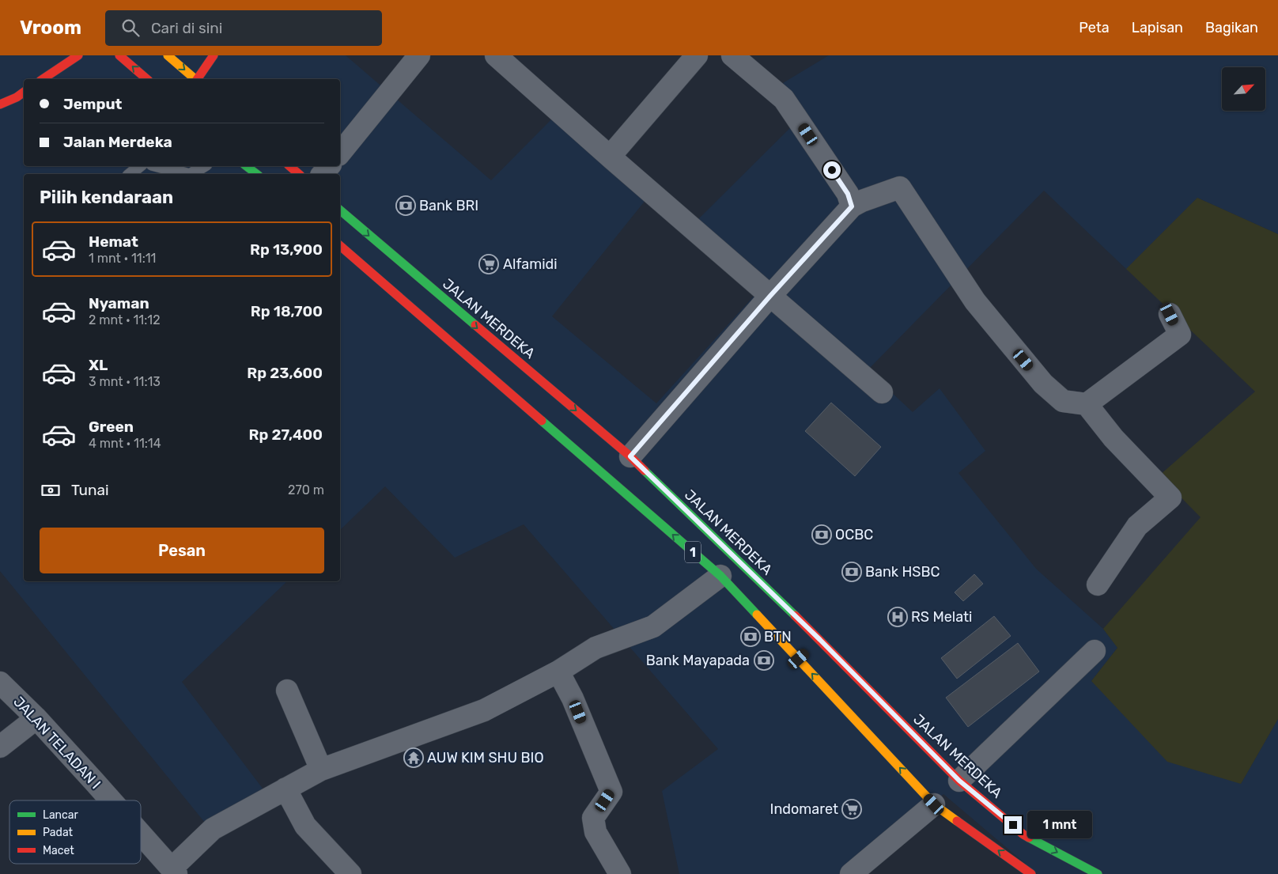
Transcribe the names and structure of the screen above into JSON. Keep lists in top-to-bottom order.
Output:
{
  "streets": {
    "main road": ["JALAN MERDEKA", "1"],
    "street": ["JALAN TELADAN I"]
  },
  "places": {
    "bank": [
      "Bank BRI",
      "OCBC",
      "Bank HSBC",
      "BTN",
      "Bank Mayapada"
    ],
    "supermarket": ["Alfamidi", "Indomaret"],
    "hospital": ["RS Melati"],
    "temple": ["AUW KIM SHU BIO"]
  },
  "legend": ["Lancar", "Padat", "Macet"],
  "north": "top right",
  "page": {
    "header": "Vroom",
    "search": "Cari di sini",
    "nav": ["Peta", "Lapisan", "Bagikan"],
    "banner": ["Jemput", "Jalan Merdeka"],
    "heading": "Pilih kendaraan",
    "list": [
      {
        "name": "Hemat",
        "note": "1 mnt · 11:11",
        "value": "Rp 13,900"
      },
      {
        "name": "Nyaman",
        "note": "2 mnt · 11:12",
        "value": "Rp 18,700"
      },
      {
        "name": "XL",
        "note": "3 mnt · 11:13",
        "value": "Rp 23,600"
      },
      {
        "name": "Green",
        "note": "4 mnt · 11:14",
        "value": "Rp 27,400"
      }
    ],
    "pay": ["Tunai", "270 m"],
    "buttons": "Pesan",
    "bubble": "1 mnt"
  }
}
